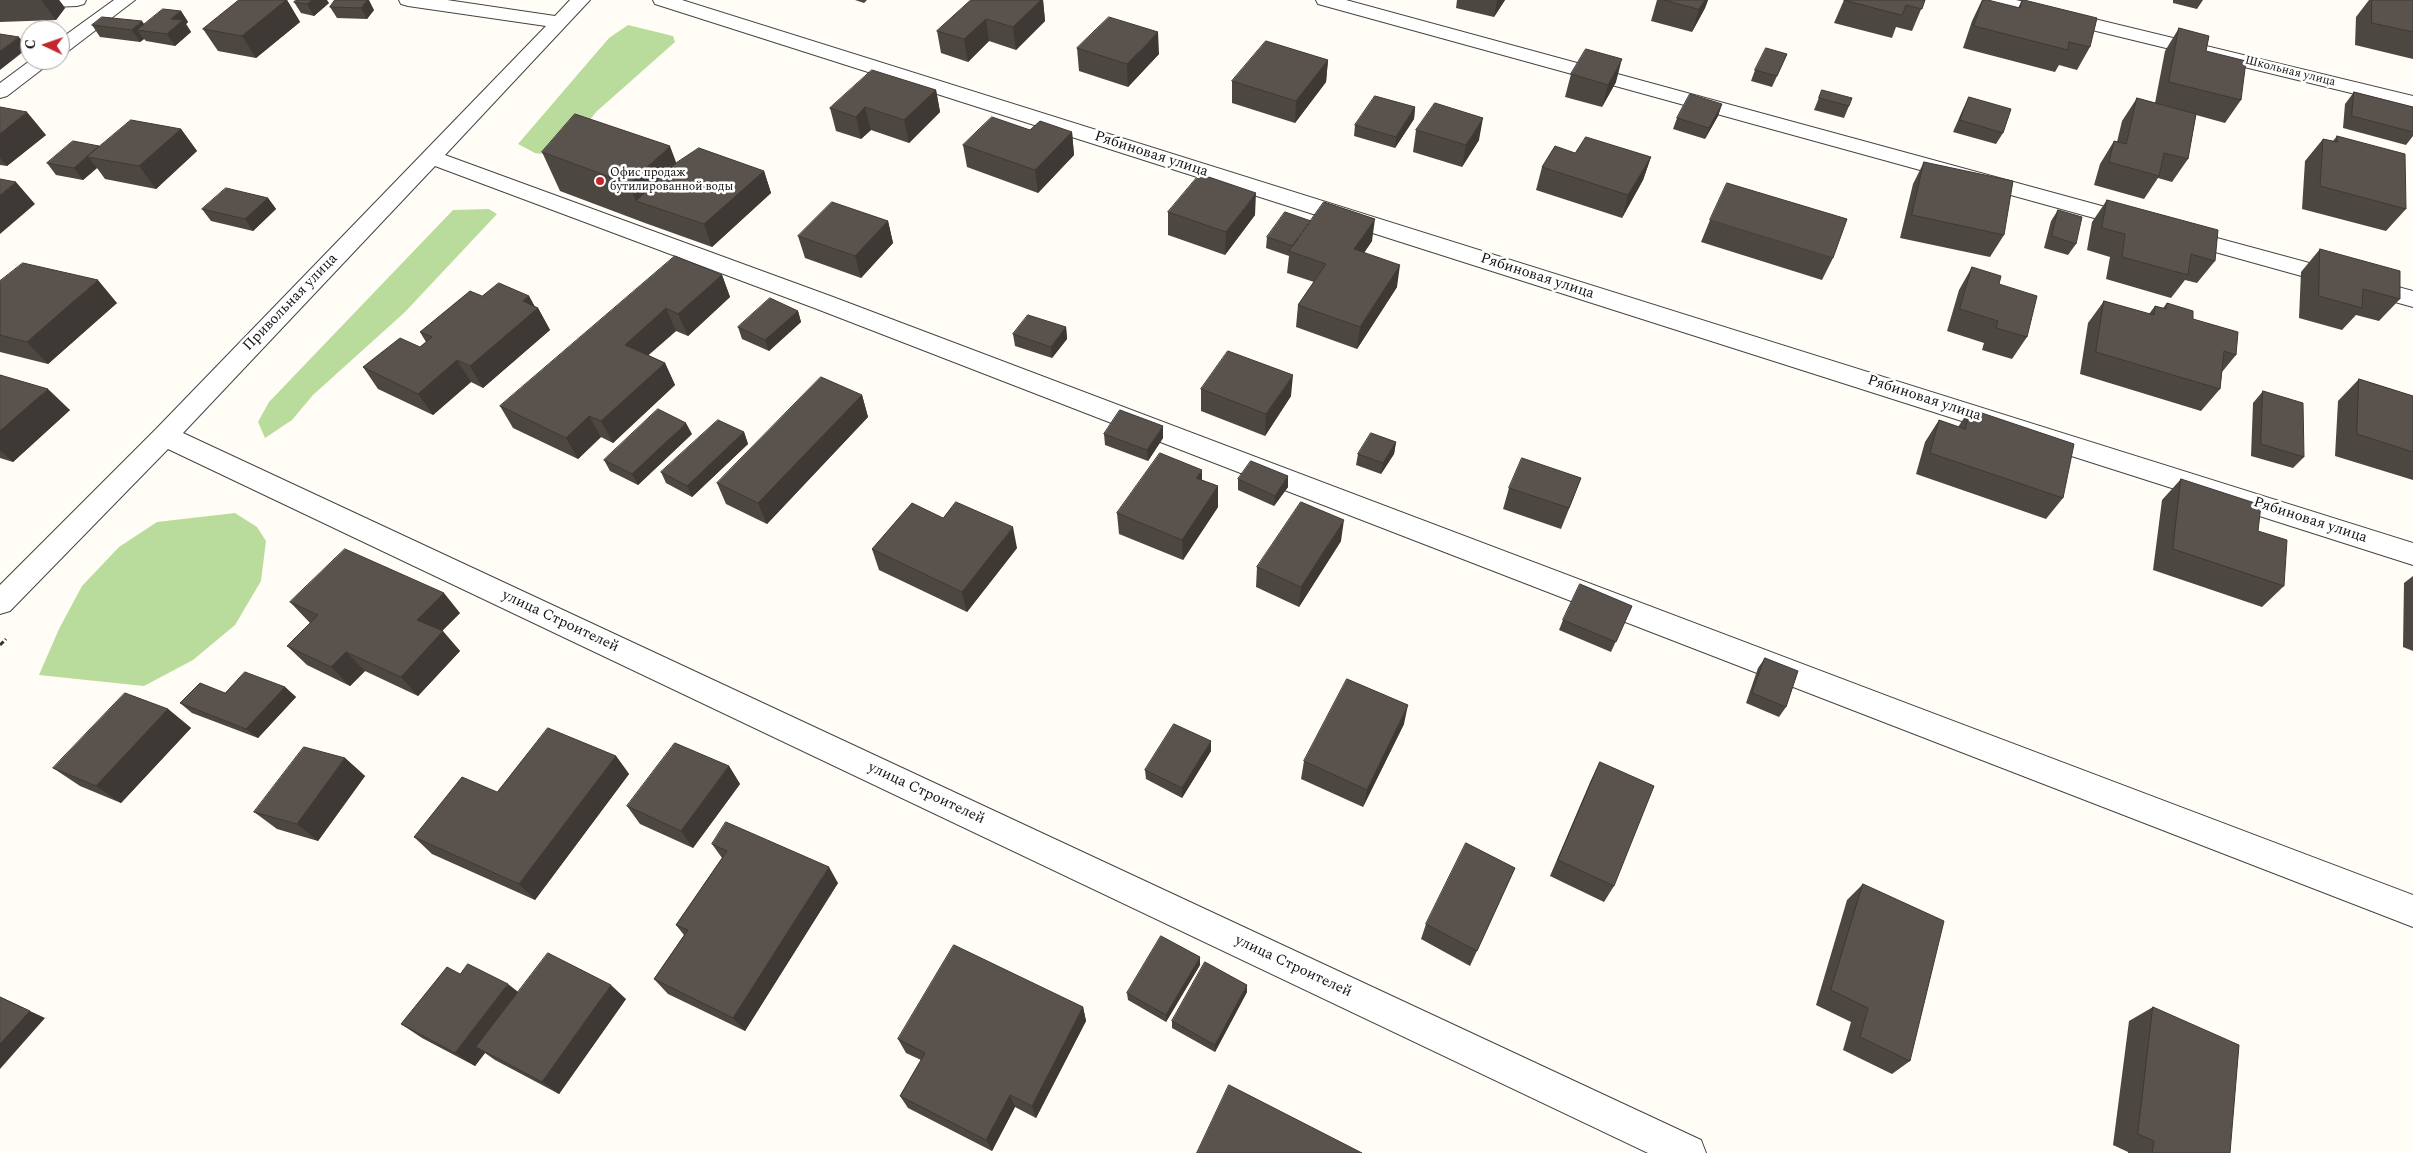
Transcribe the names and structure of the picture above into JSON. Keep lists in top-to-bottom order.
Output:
{
  "streets": {
    "street": [
      "Школьная улица",
      "Рябиновая улица",
      "Привольная улица",
      "улица Строителей"
    ]
  },
  "crossings": [
    ["Привольная улица", "улица Строителей"]
  ],
  "places": ["Офис продаж бутилированной воды"],
  "north": "left"
}
